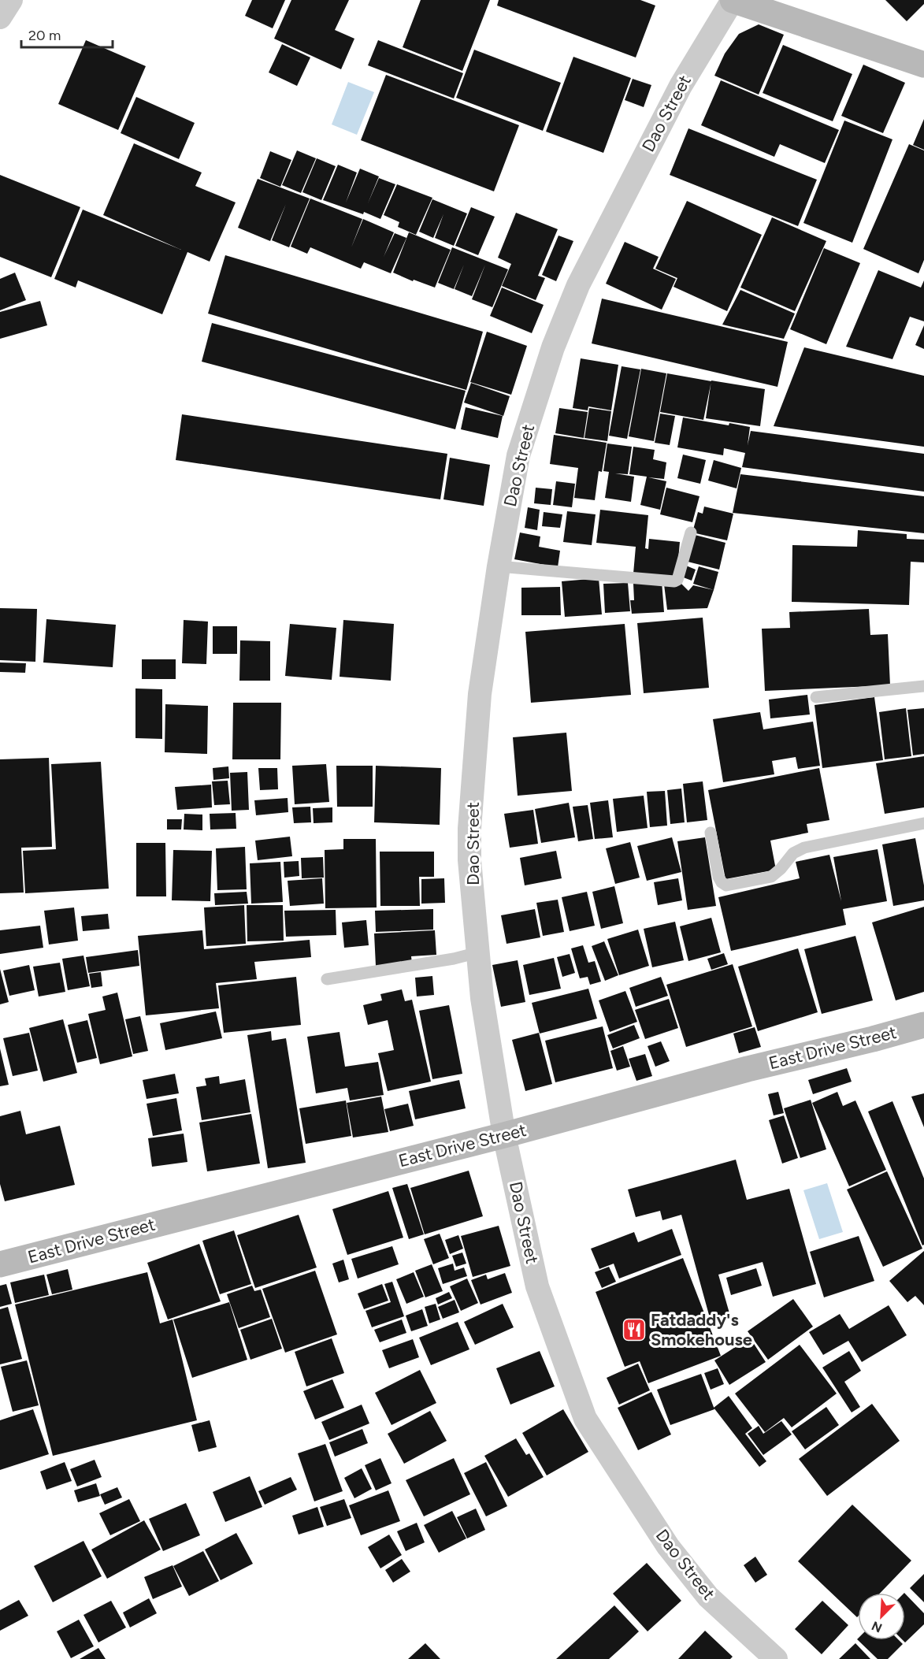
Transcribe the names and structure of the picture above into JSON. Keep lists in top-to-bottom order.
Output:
{
  "streets": {
    "street": ["Dao Street", "East Drive Street"]
  },
  "crossings": [
    ["Dao Street", "East Drive Street"]
  ],
  "places": {
    "restaurant": ["Fatdaddy's Smokehouse"]
  },
  "scale_bar": "20 m",
  "north": "bottom left"
}
